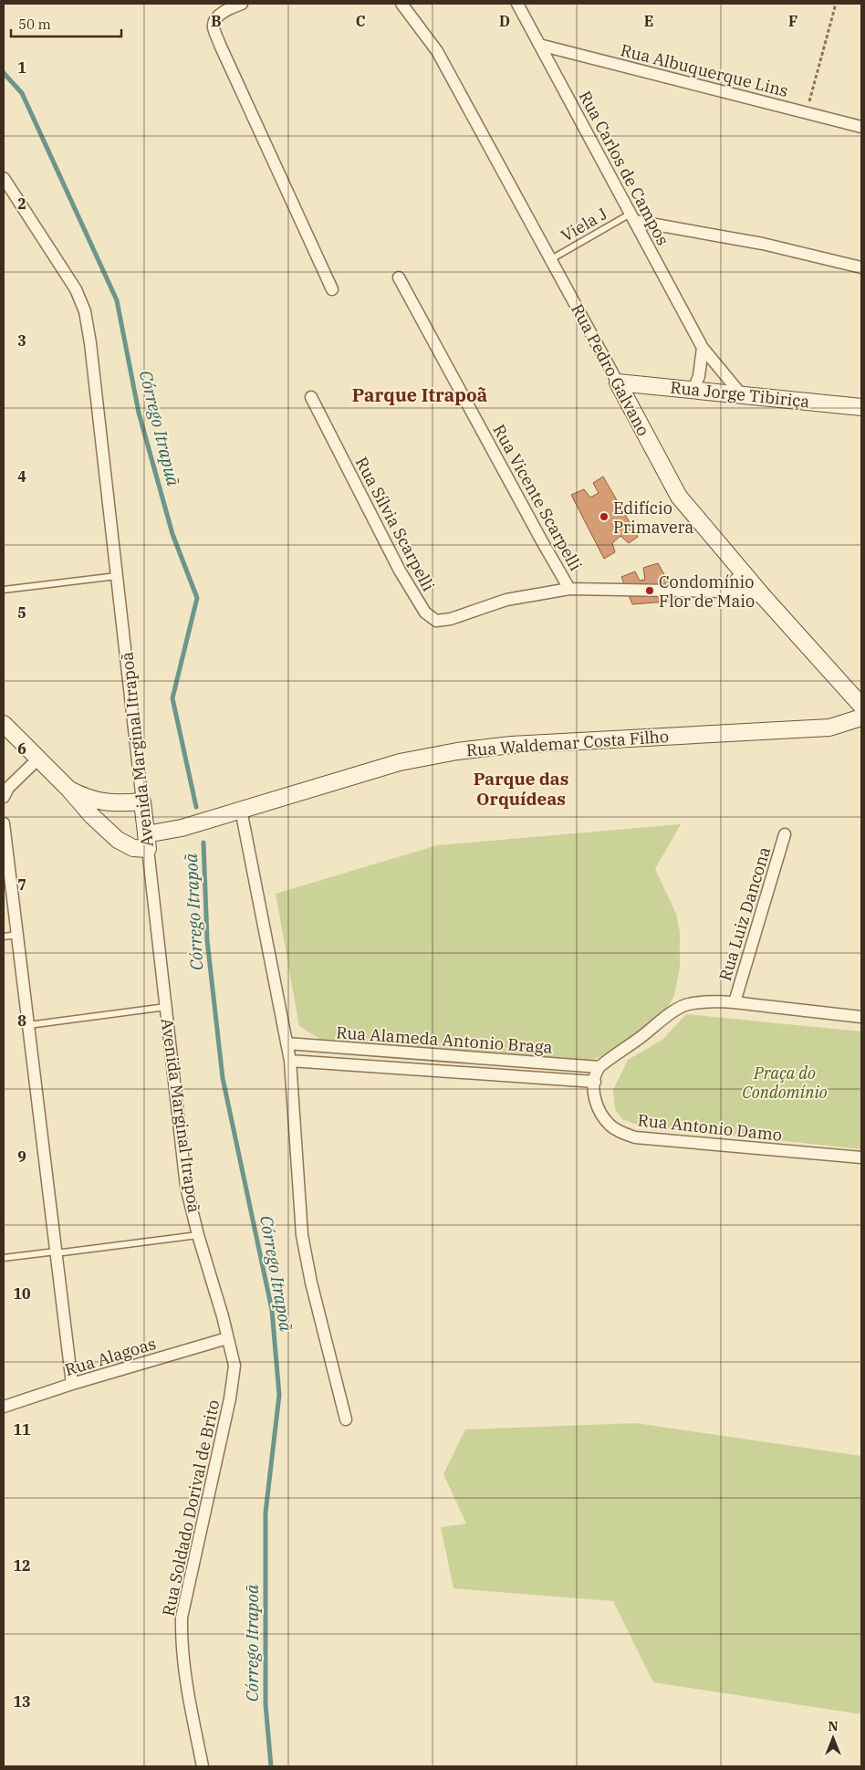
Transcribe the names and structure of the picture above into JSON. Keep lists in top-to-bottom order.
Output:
{
  "streets": {
    "main road": [
      "Rua Pedro Galvano",
      "Rua Jorge Tibiriça",
      "Rua Waldemar Costa Filho",
      "Avenida Marginal Itrapoã"
    ],
    "street": [
      "Rua Albuquerque Lins",
      "Rua Carlos de Campos",
      "Rua Vicente Scarpelli",
      "Rua Sílvia Scarpelli",
      "Rua Luiz Dancona",
      "Rua Alameda Antonio Braga",
      "Rua Antonio Damo",
      "Rua Alagoas",
      "Rua Soldado Dorival de Brito"
    ],
    "lane": ["Viela J"]
  },
  "crossings": [
    ["Rua Albuquerque Lins", "Rua Carlos de Campos"],
    ["Rua Carlos de Campos", "Viela J"],
    ["Rua Carlos de Campos", "Rua Jorge Tibiriça"],
    ["Viela J", "Rua Pedro Galvano"],
    ["Rua Pedro Galvano", "Rua Jorge Tibiriça"],
    ["Rua Pedro Galvano", "Rua Sílvia Scarpelli"],
    ["Rua Vicente Scarpelli", "Rua Sílvia Scarpelli"],
    ["Rua Waldemar Costa Filho", "Avenida Marginal Itrapoã"],
    ["Avenida Marginal Itrapoã", "Rua Alagoas"],
    ["Avenida Marginal Itrapoã", "Rua Soldado Dorival de Brito"],
    ["Rua Alameda Antonio Braga", "Rua Antonio Damo"],
    ["Rua Alagoas", "Rua Soldado Dorival de Brito"]
  ],
  "districts": ["Parque Itrapoã", "Parque das Orquídeas"],
  "water": ["Córrego Itrapuã", "Córrego Itrapoã"],
  "parks": ["Praça do Condomínio"],
  "places": ["Edifício Primavera", "Condomínio Flor de Maio"],
  "scale_bar": "50 m",
  "north": "top",
  "grid": {
    "columns": [
      "B",
      "C",
      "D",
      "E",
      "F"
    ],
    "rows": [
      "1",
      "2",
      "3",
      "4",
      "5",
      "6",
      "7",
      "8",
      "9",
      "10",
      "11",
      "12",
      "13"
    ]
  }
}
